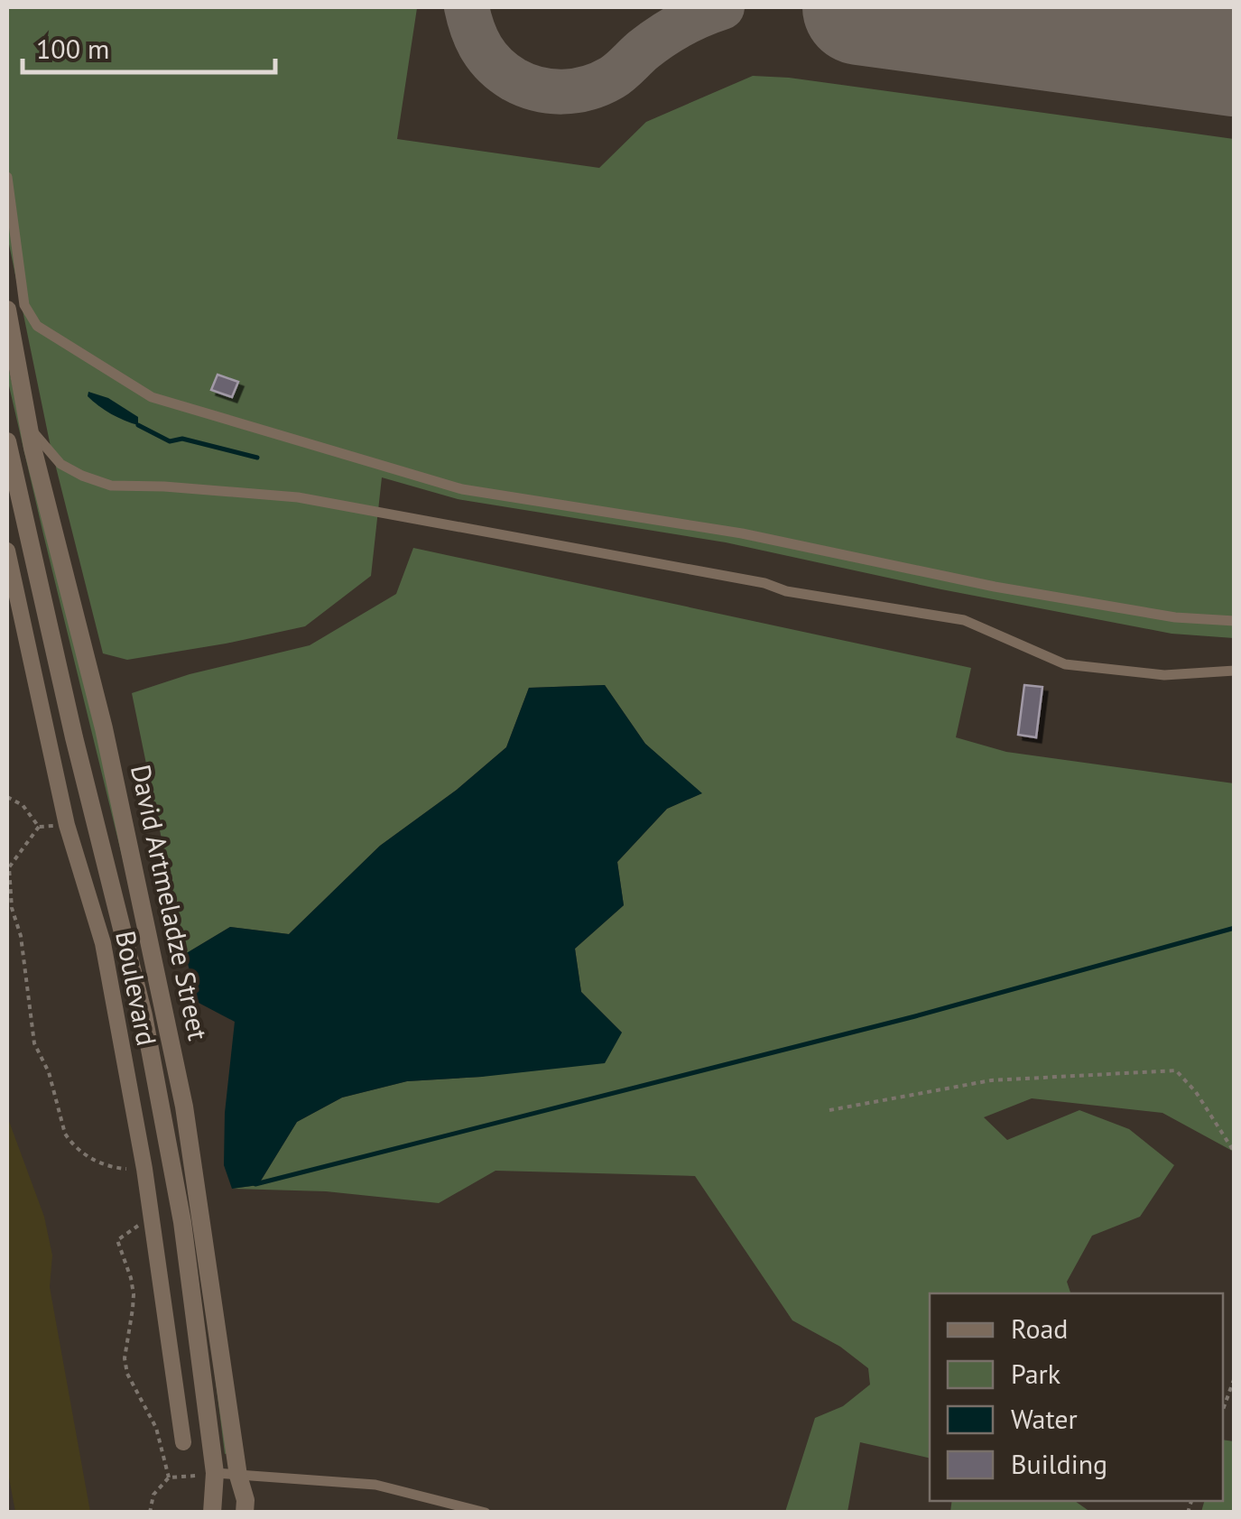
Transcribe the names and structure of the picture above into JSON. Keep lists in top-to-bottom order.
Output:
{
  "streets": {
    "street": ["David Artmeladze Street", "Boulevard"]
  },
  "legend": [
    "Road",
    "Park",
    "Water",
    "Building"
  ],
  "scale_bar": "100 m"
}
